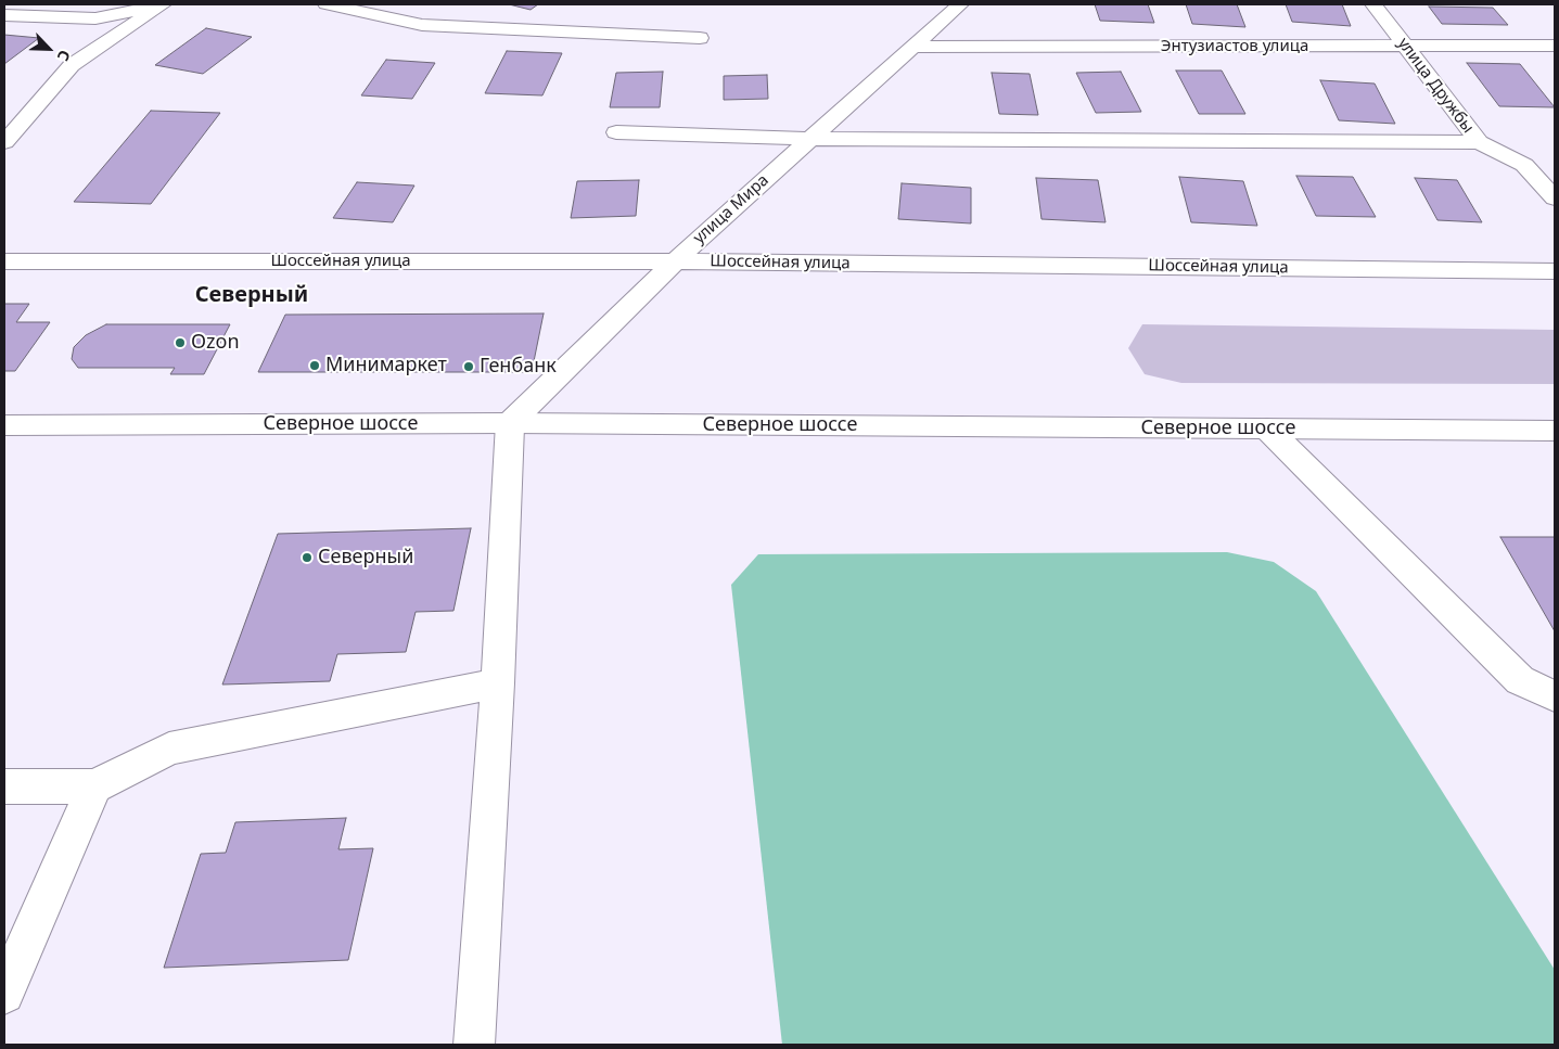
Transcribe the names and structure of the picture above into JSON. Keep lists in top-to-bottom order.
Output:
{
  "streets": {
    "street": [
      "Энтузиастов улица",
      "улица Дружбы",
      "улица Мира",
      "Шоссейная улица",
      "Северное шоссе"
    ]
  },
  "crossings": [
    ["Энтузиастов улица", "улица Дружбы"],
    ["Энтузиастов улица", "улица Мира"],
    ["улица Мира", "Шоссейная улица"],
    ["улица Мира", "Северное шоссе"]
  ],
  "districts": ["Северный"],
  "places": [
    "Ozon",
    "Минимаркет",
    "Генбанк",
    "Северный"
  ],
  "north": "bottom right"
}
